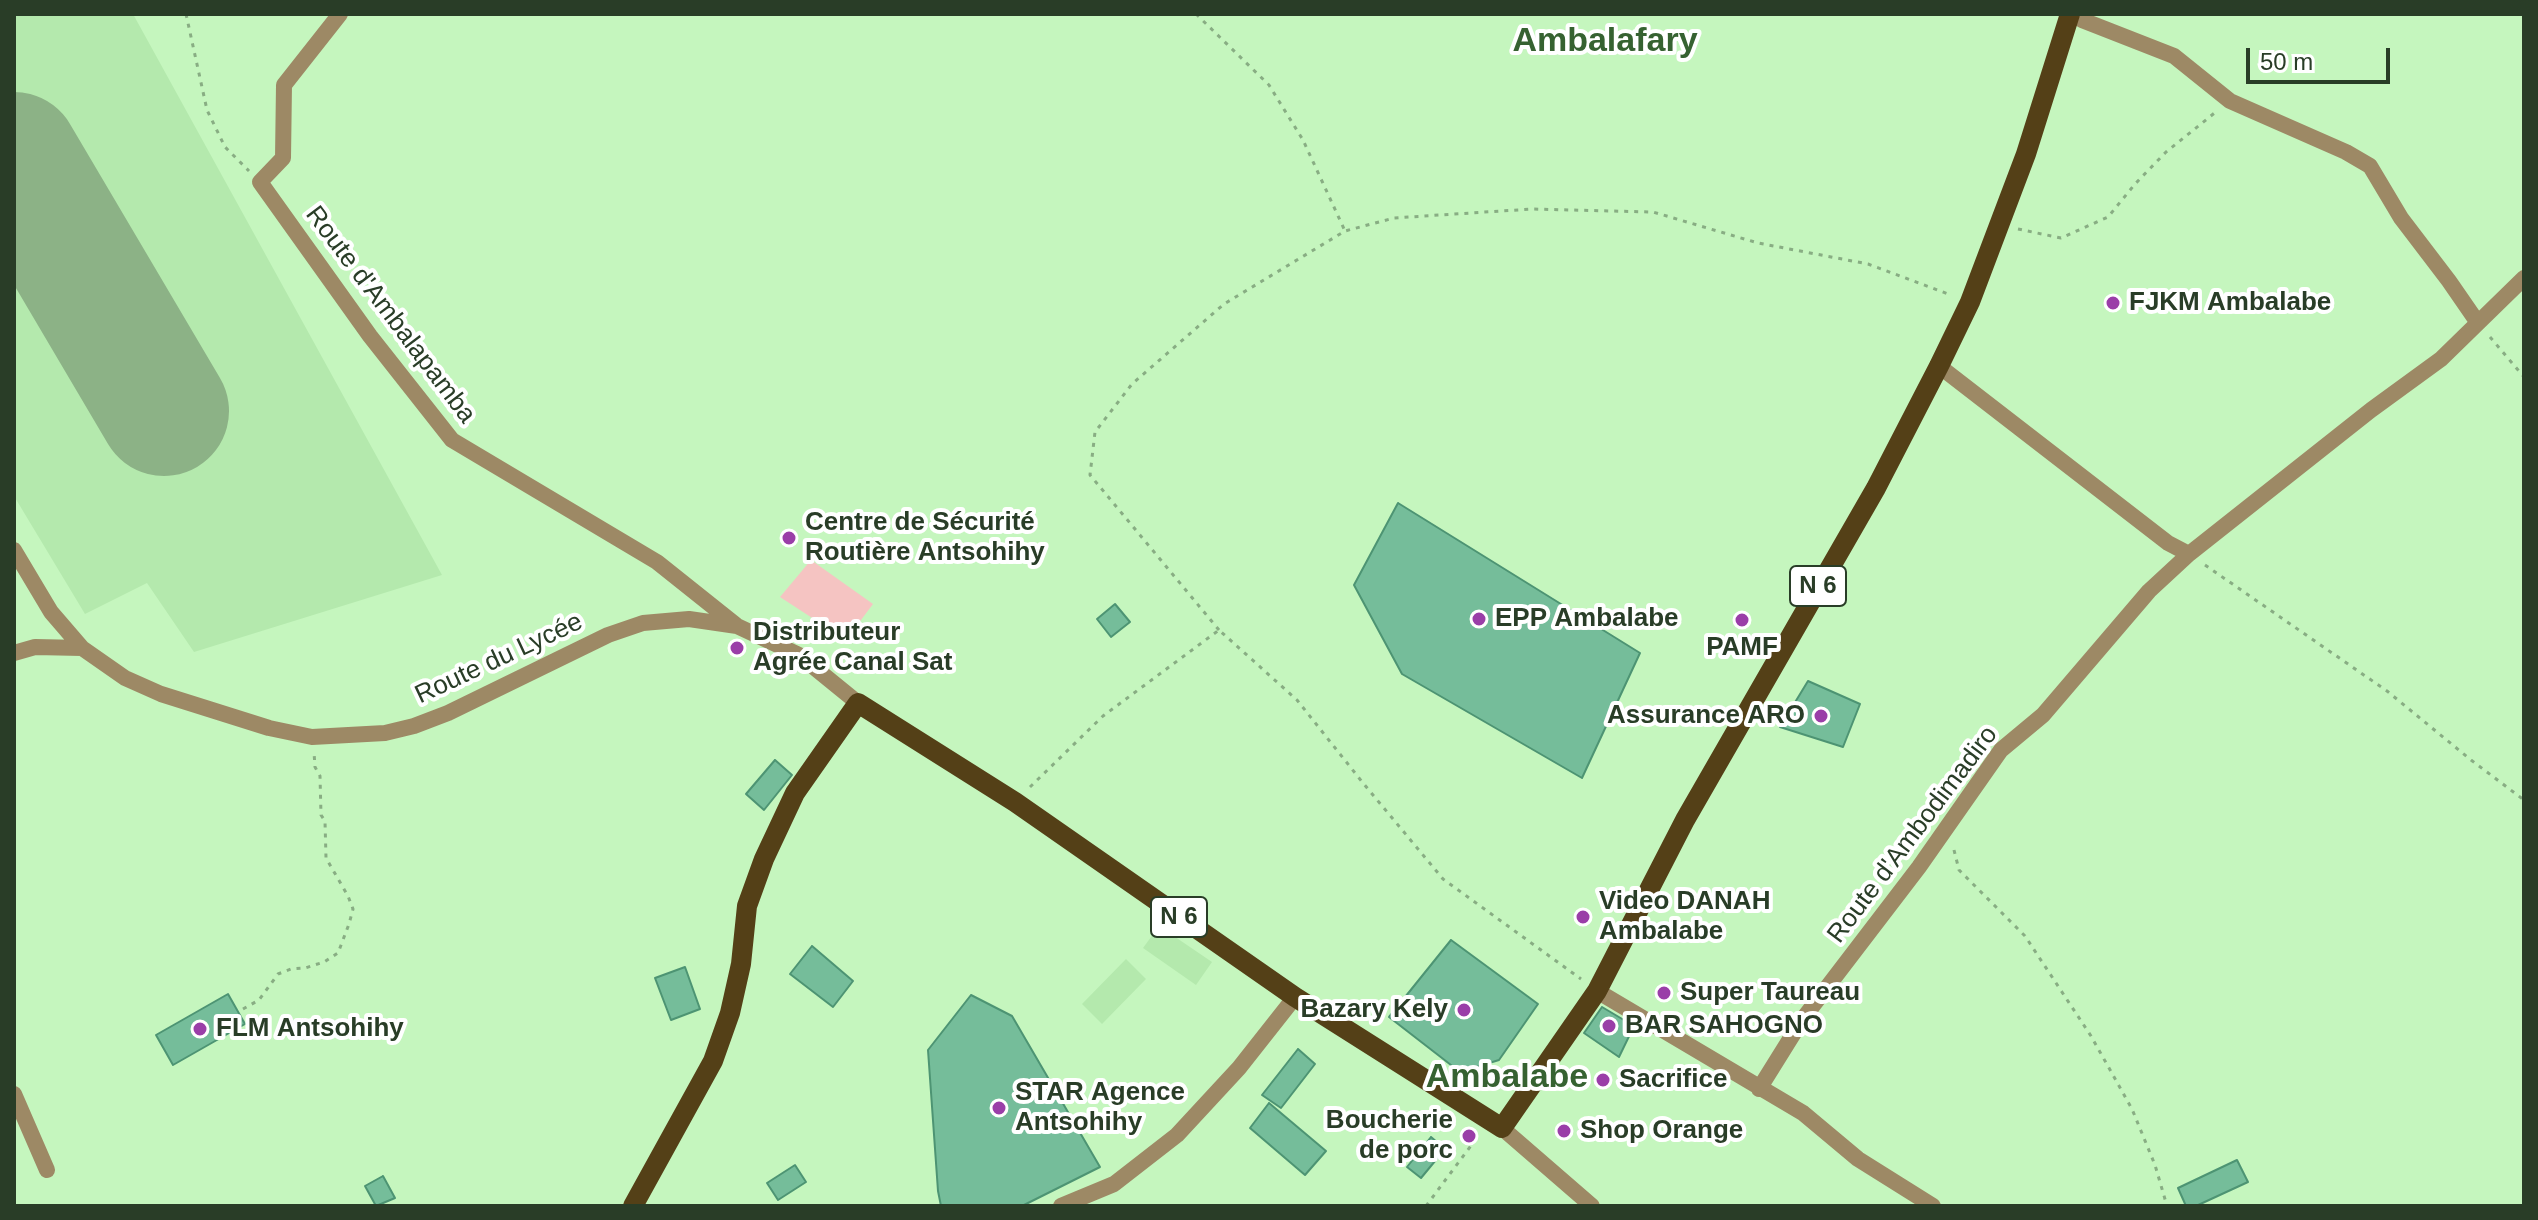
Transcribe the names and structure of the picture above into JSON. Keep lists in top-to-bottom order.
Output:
{
  "streets": {
    "main road": ["N 6"],
    "street": ["Route d'Ambalapamba", "Route du Lycée", "Route d'Ambodimadiro"]
  },
  "crossings": [
    ["Route d'Ambalapamba", "Route du Lycée"],
    ["N 6", "Route du Lycée"]
  ],
  "districts": ["Ambalafary", "Ambalabe"],
  "places": [
    "FJKM Ambalabe",
    "Centre de Sécurité Routière Antsohihy",
    "EPP Ambalabe",
    "PAMF",
    "Distributeur Agrée Canal Sat",
    "Assurance ARO",
    "Video DANAH Ambalabe",
    "Super Taureau",
    "Bazary Kely",
    "BAR SAHOGNO",
    "FLM Antsohihy",
    "Sacrifice",
    "STAR Agence Antsohihy",
    "Shop Orange",
    "Boucherie de porc"
  ],
  "scale_bar": "50 m"
}
